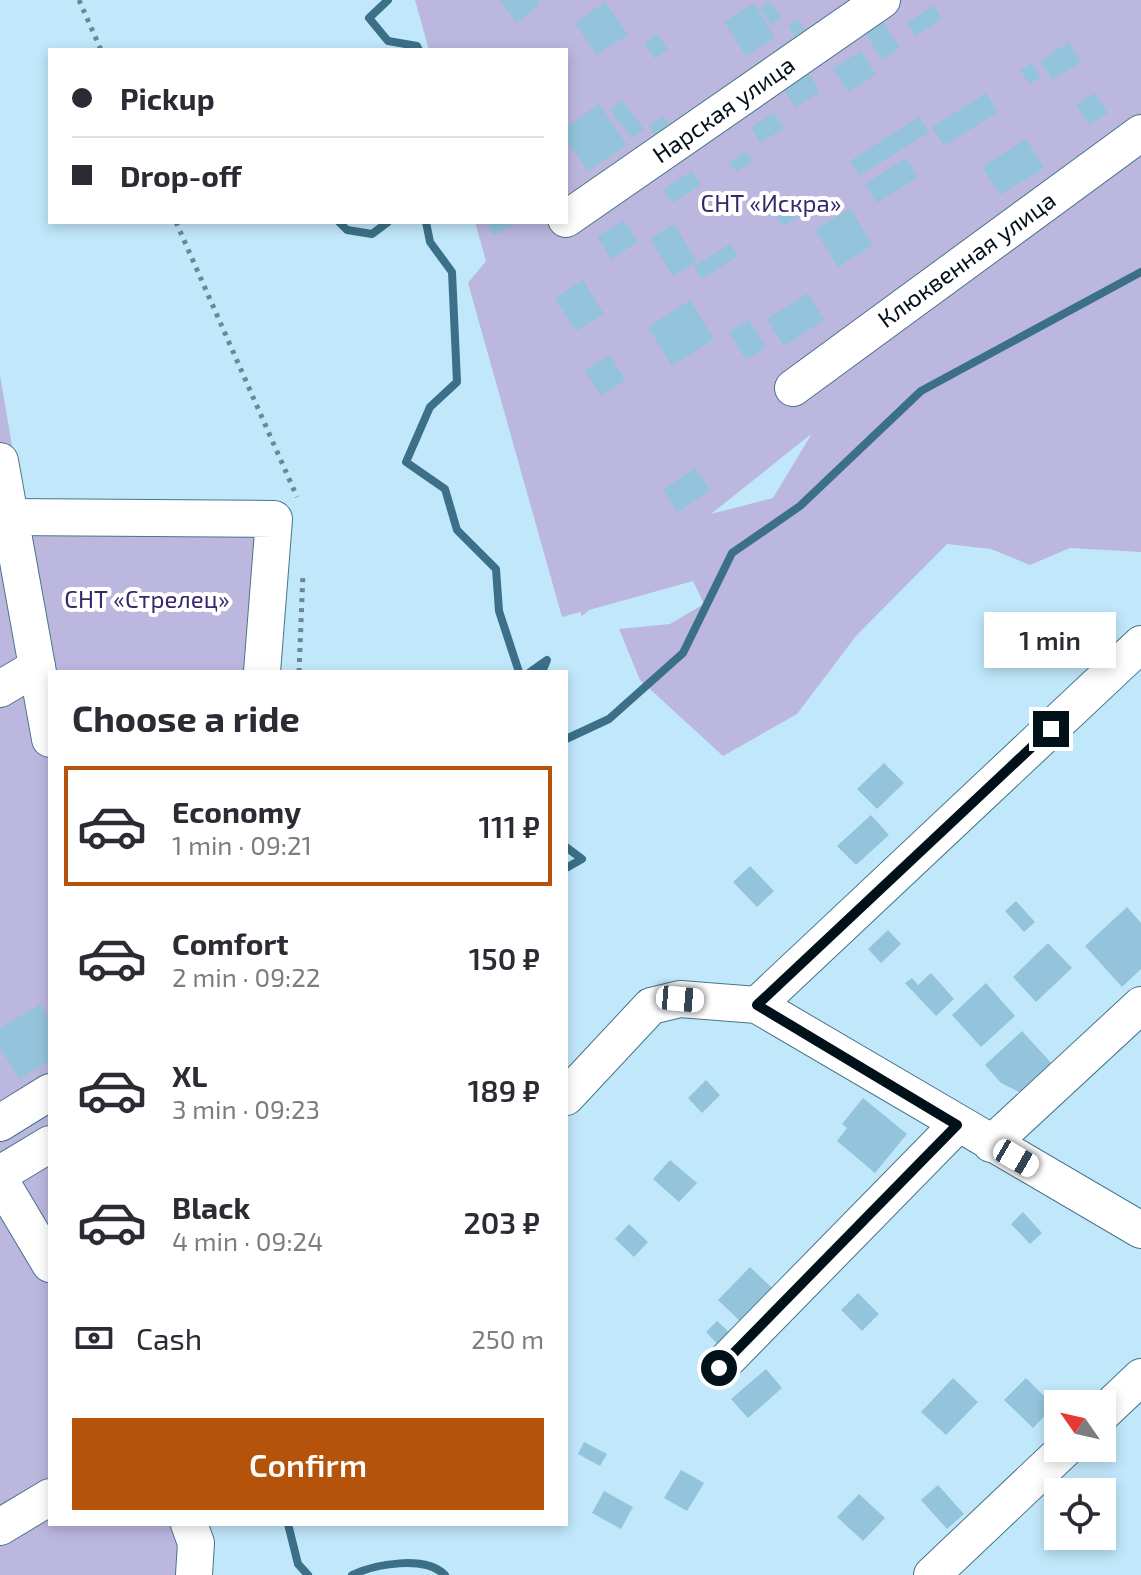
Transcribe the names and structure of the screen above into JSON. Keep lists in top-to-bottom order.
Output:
{
  "streets": {
    "street": ["Нарская улица", "Клюквенная улица"]
  },
  "parks": ["СНТ «Искра»", "СНТ «Стрелец»"],
  "north": "top left",
  "page": {
    "banner": ["Pickup", "Drop-off"],
    "bubble": "1 min",
    "heading": "Choose a ride",
    "list": [
      {
        "name": "Economy",
        "note": "1 min · 09:21",
        "value": "111 ₽"
      },
      {
        "name": "Comfort",
        "note": "2 min · 09:22",
        "value": "150 ₽"
      },
      {
        "name": "XL",
        "note": "3 min · 09:23",
        "value": "189 ₽"
      },
      {
        "name": "Black",
        "note": "4 min · 09:24",
        "value": "203 ₽"
      }
    ],
    "pay": ["Cash", "250 m"],
    "buttons": "Confirm"
  }
}
